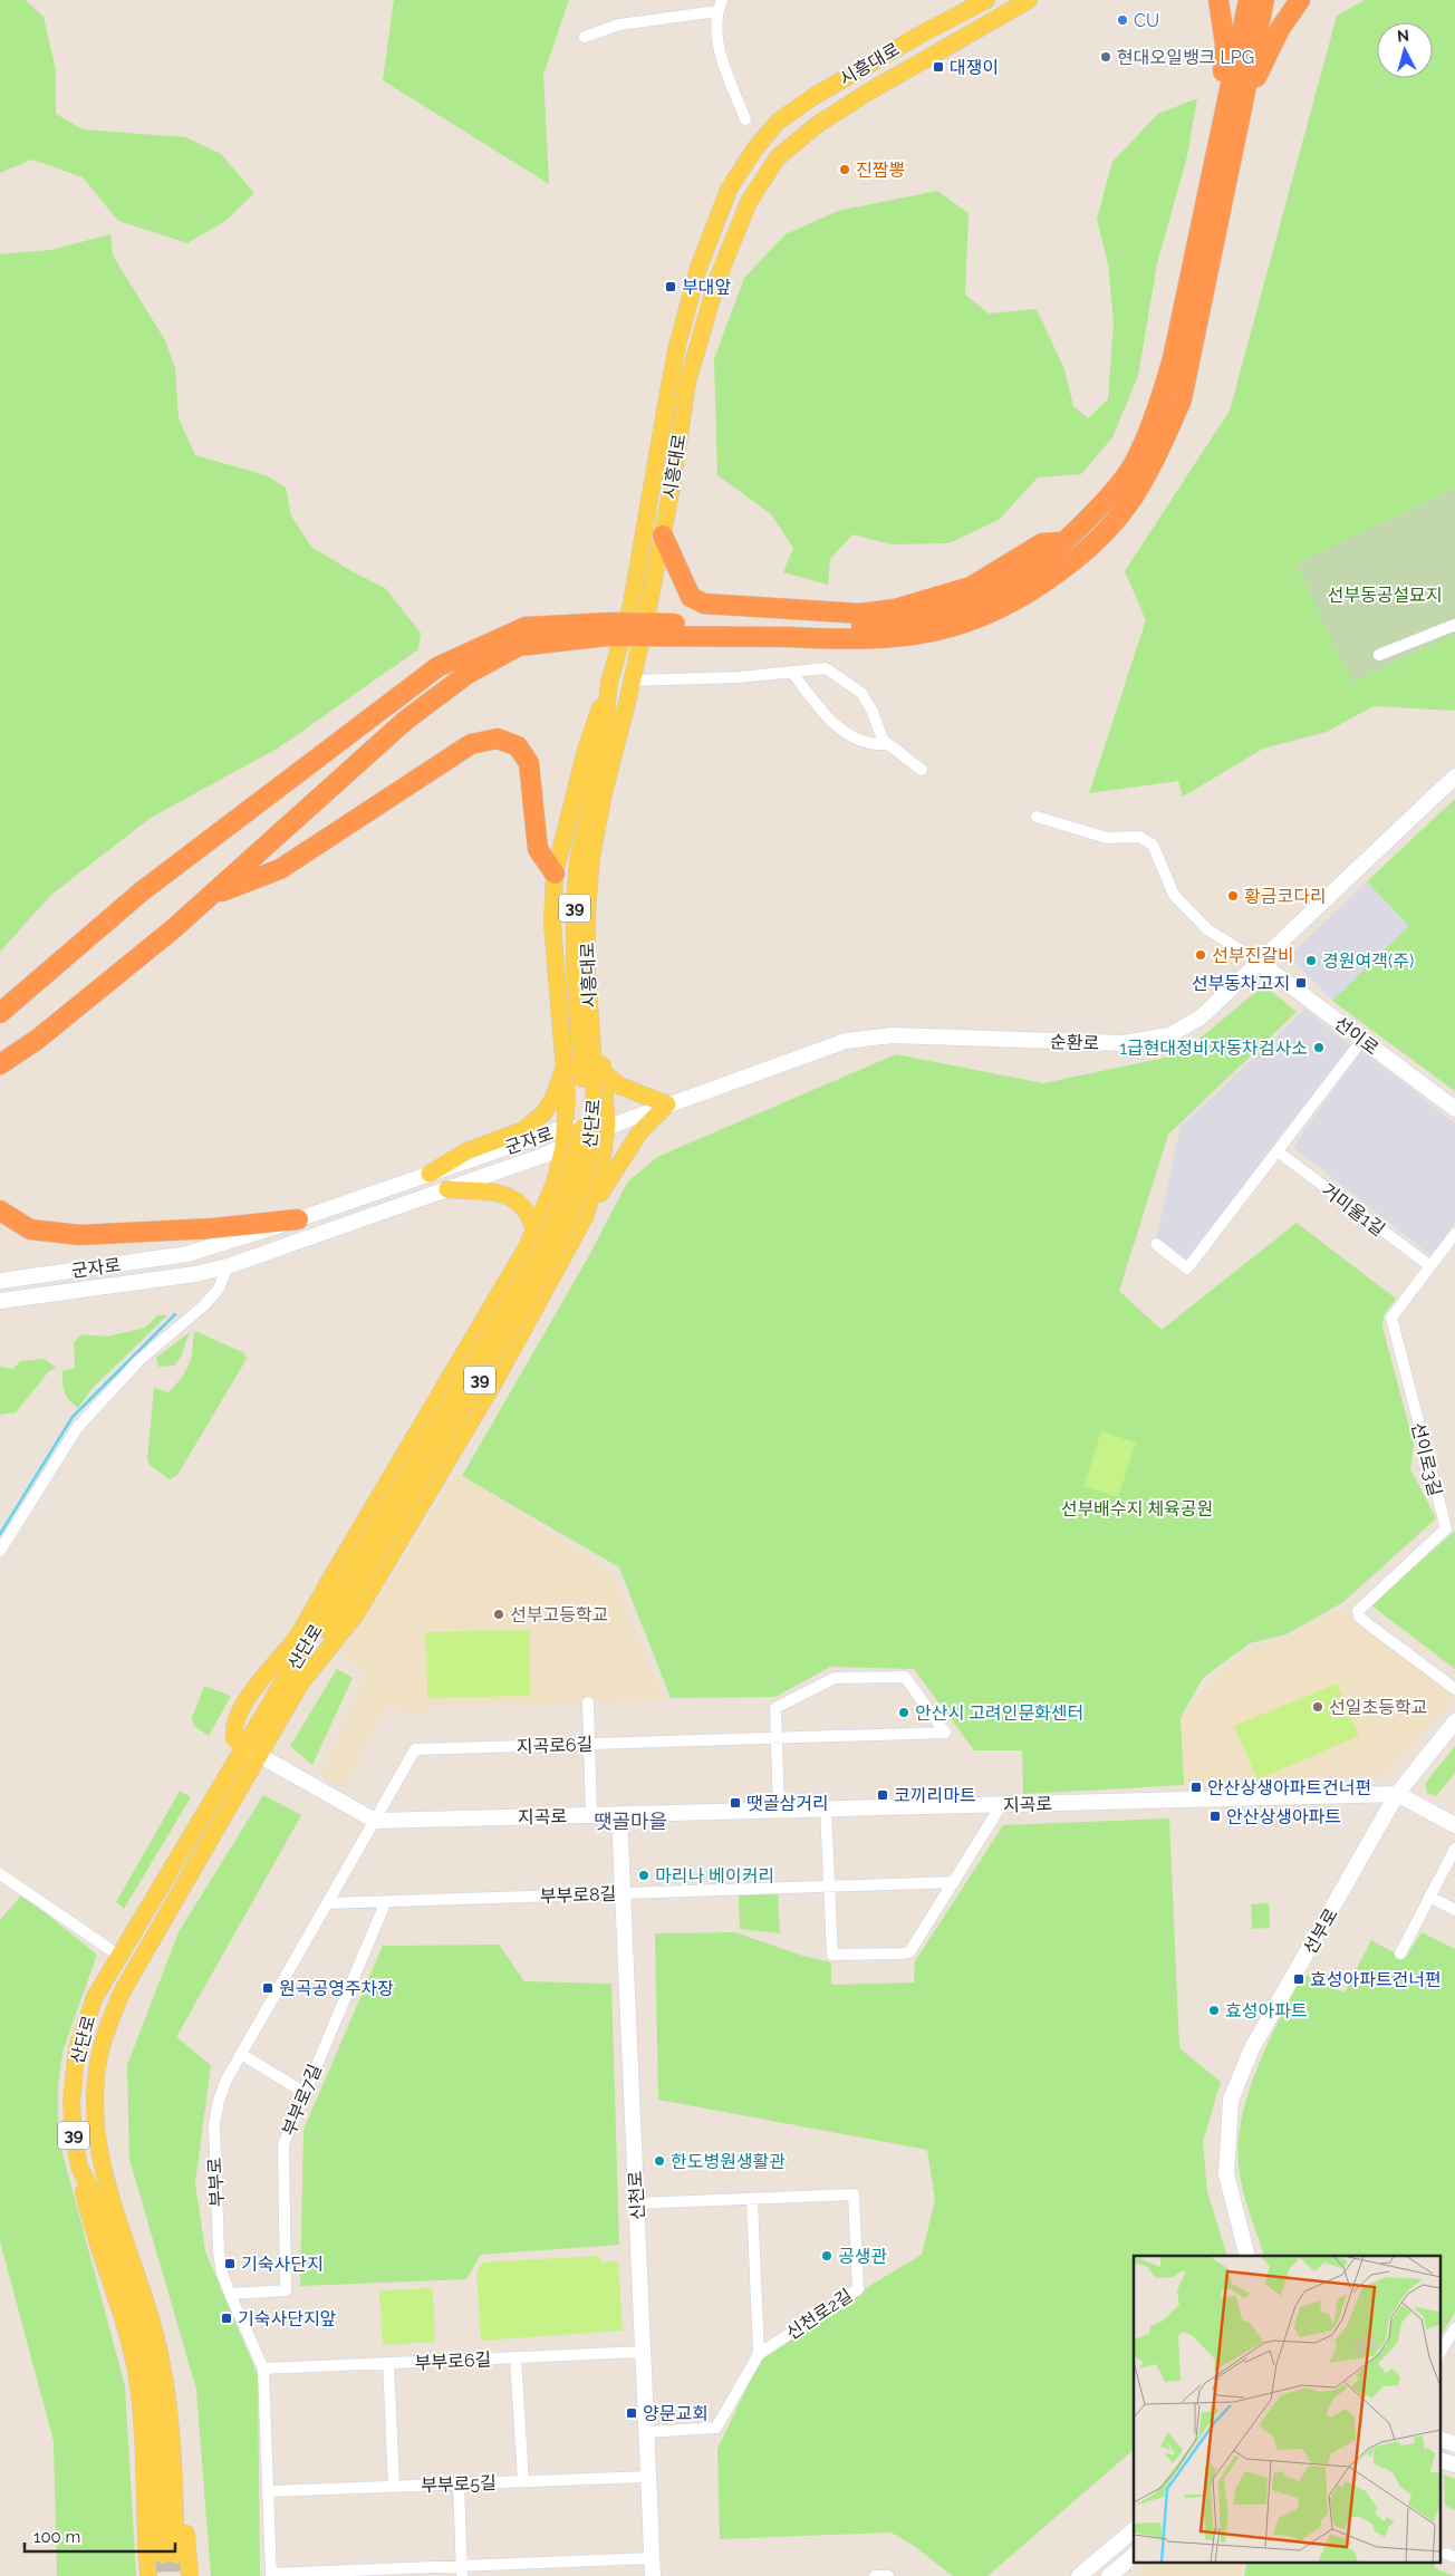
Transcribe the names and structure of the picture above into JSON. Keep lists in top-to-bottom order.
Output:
{
  "streets": {
    "main road": [
      "시흥대로",
      "39",
      "선이로",
      "순환로",
      "산단로",
      "군자로",
      "지곡로",
      "선부로",
      "신천로"
    ],
    "street": [
      "거미울1길",
      "선이로3길",
      "지곡로6길",
      "부부로8길",
      "부부로7길",
      "부부로",
      "신천로2길",
      "부부로6길",
      "부부로5길"
    ]
  },
  "crossings": [
    ["시흥대로", "산단로"],
    ["선이로", "순환로"],
    ["순환로", "군자로"],
    ["거미울1길", "선이로3길"],
    ["지곡로6길", "지곡로"],
    ["지곡로6길", "부부로"],
    ["지곡로", "선부로"],
    ["지곡로", "부부로"],
    ["지곡로", "신천로"],
    ["부부로8길", "부부로7길"],
    ["부부로8길", "부부로"],
    ["부부로8길", "신천로"],
    ["부부로7길", "부부로"],
    ["부부로", "부부로6길"],
    ["부부로", "부부로5길"],
    ["신천로", "신천로2길"],
    ["신천로", "부부로6길"],
    ["신천로", "부부로5길"]
  ],
  "districts": ["땟골마을"],
  "parks": ["선부동공설묘지", "선부배수지 체육공원"],
  "places": {
    "other": [
      "CU",
      "현대오일뱅크 LPG",
      "진짬뽕",
      "황금코다리",
      "선부진갈비",
      "경원여객(주)",
      "1급현대정비자동차검사소",
      "선부고등학교",
      "선일초등학교",
      "안산시 고려인문화센터",
      "마리나 베이커리",
      "효성아파트",
      "한도병원생활관",
      "공생관"
    ],
    "transit": [
      "대쟁이",
      "부대앞",
      "선부동차고지",
      "안산상생아파트건너편",
      "코끼리마트",
      "땟골삼거리",
      "안산상생아파트",
      "효성아파트건너편",
      "원곡공영주차장",
      "기숙사단지",
      "기숙사단지앞",
      "양문교회"
    ]
  },
  "scale_bar": "100 m",
  "north": "top"
}
